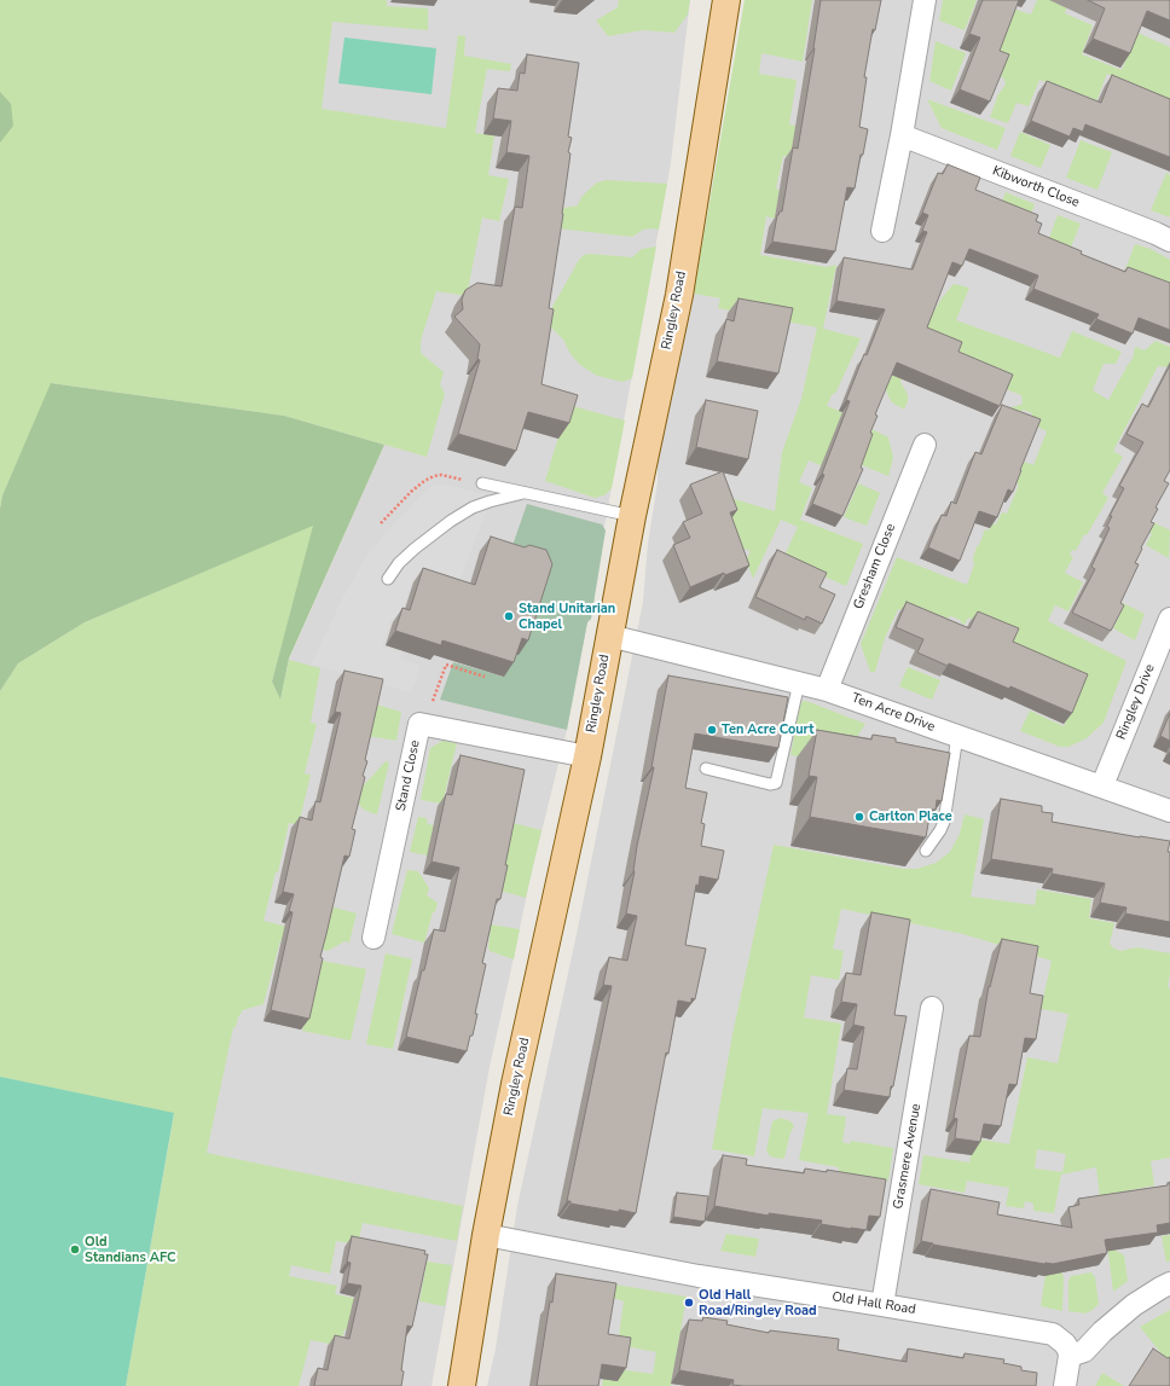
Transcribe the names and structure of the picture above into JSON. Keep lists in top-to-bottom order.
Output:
{
  "streets": {
    "main road": ["Ringley Road"],
    "street": [
      "Kibworth Close",
      "Gresham Close",
      "Ringley Drive",
      "Ten Acre Drive",
      "Stand Close",
      "Grasmere Avenue",
      "Old Hall Road"
    ]
  },
  "crossings": [
    ["Ringley Road", "Ten Acre Drive"],
    ["Ringley Road", "Stand Close"],
    ["Ringley Road", "Old Hall Road"],
    ["Gresham Close", "Ten Acre Drive"],
    ["Ringley Drive", "Ten Acre Drive"],
    ["Grasmere Avenue", "Old Hall Road"]
  ],
  "places": [
    "Stand Unitarian Chapel",
    "Ten Acre Court",
    "Carlton Place",
    "Old Standians AFC",
    "Old Hall Road/Ringley Road"
  ]
}
